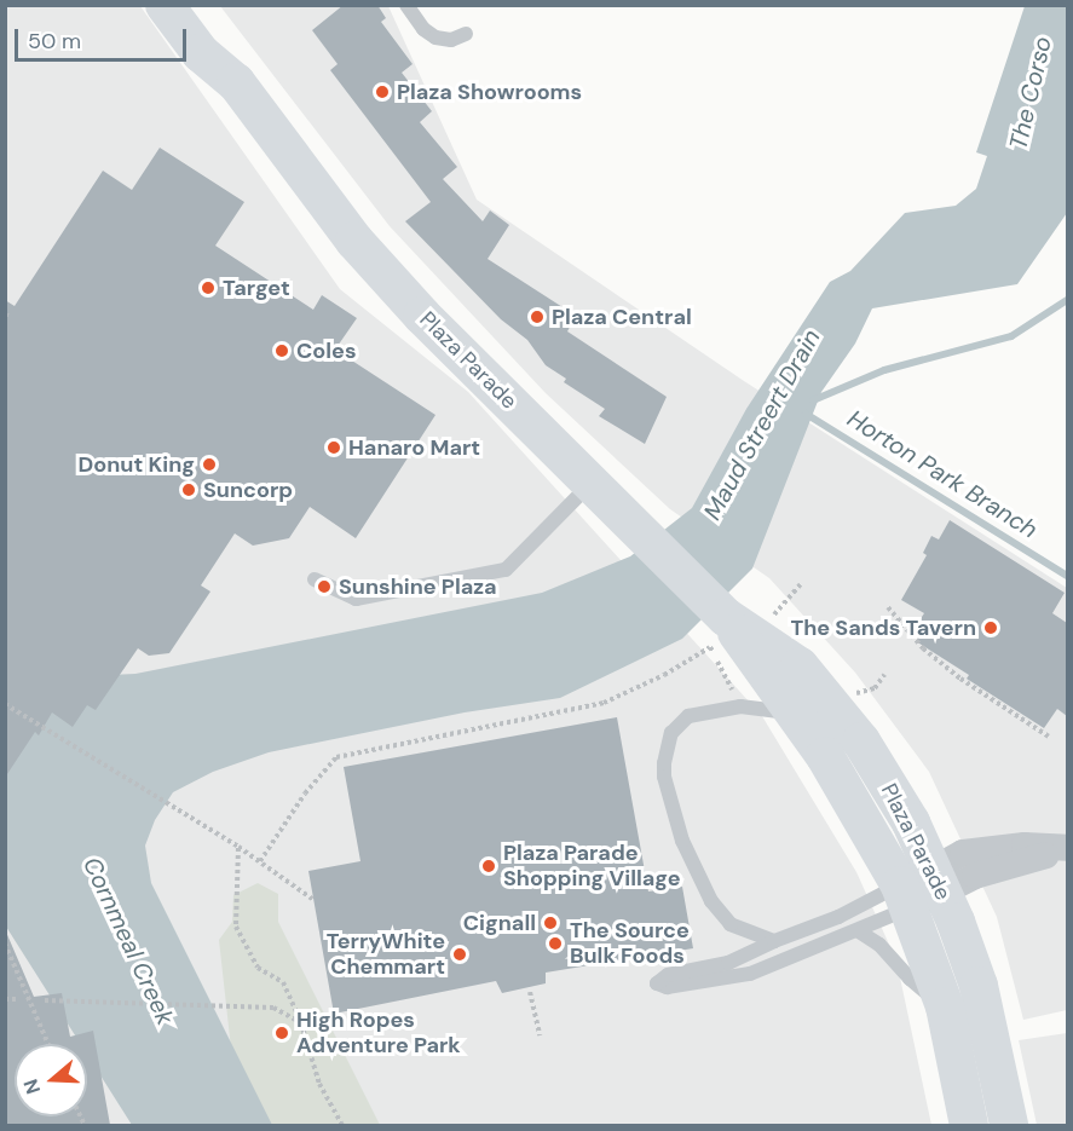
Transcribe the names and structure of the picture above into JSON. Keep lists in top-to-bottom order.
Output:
{
  "streets": {
    "main road": ["Plaza Parade"]
  },
  "water": [
    "The Corso",
    "Maud Streert Drain",
    "Horton Park Branch",
    "Cornmeal Creek"
  ],
  "places": [
    "Plaza Showrooms",
    "Target",
    "Plaza Central",
    "Coles",
    "Hanaro Mart",
    "Donut King",
    "Suncorp",
    "Sunshine Plaza",
    "The Sands Tavern",
    "Plaza Parade Shopping Village",
    "Cignall",
    "The Source Bulk Foods",
    "TerryWhite Chemmart",
    "High Ropes Adventure Park"
  ],
  "scale_bar": "50 m",
  "north": "left"
}
